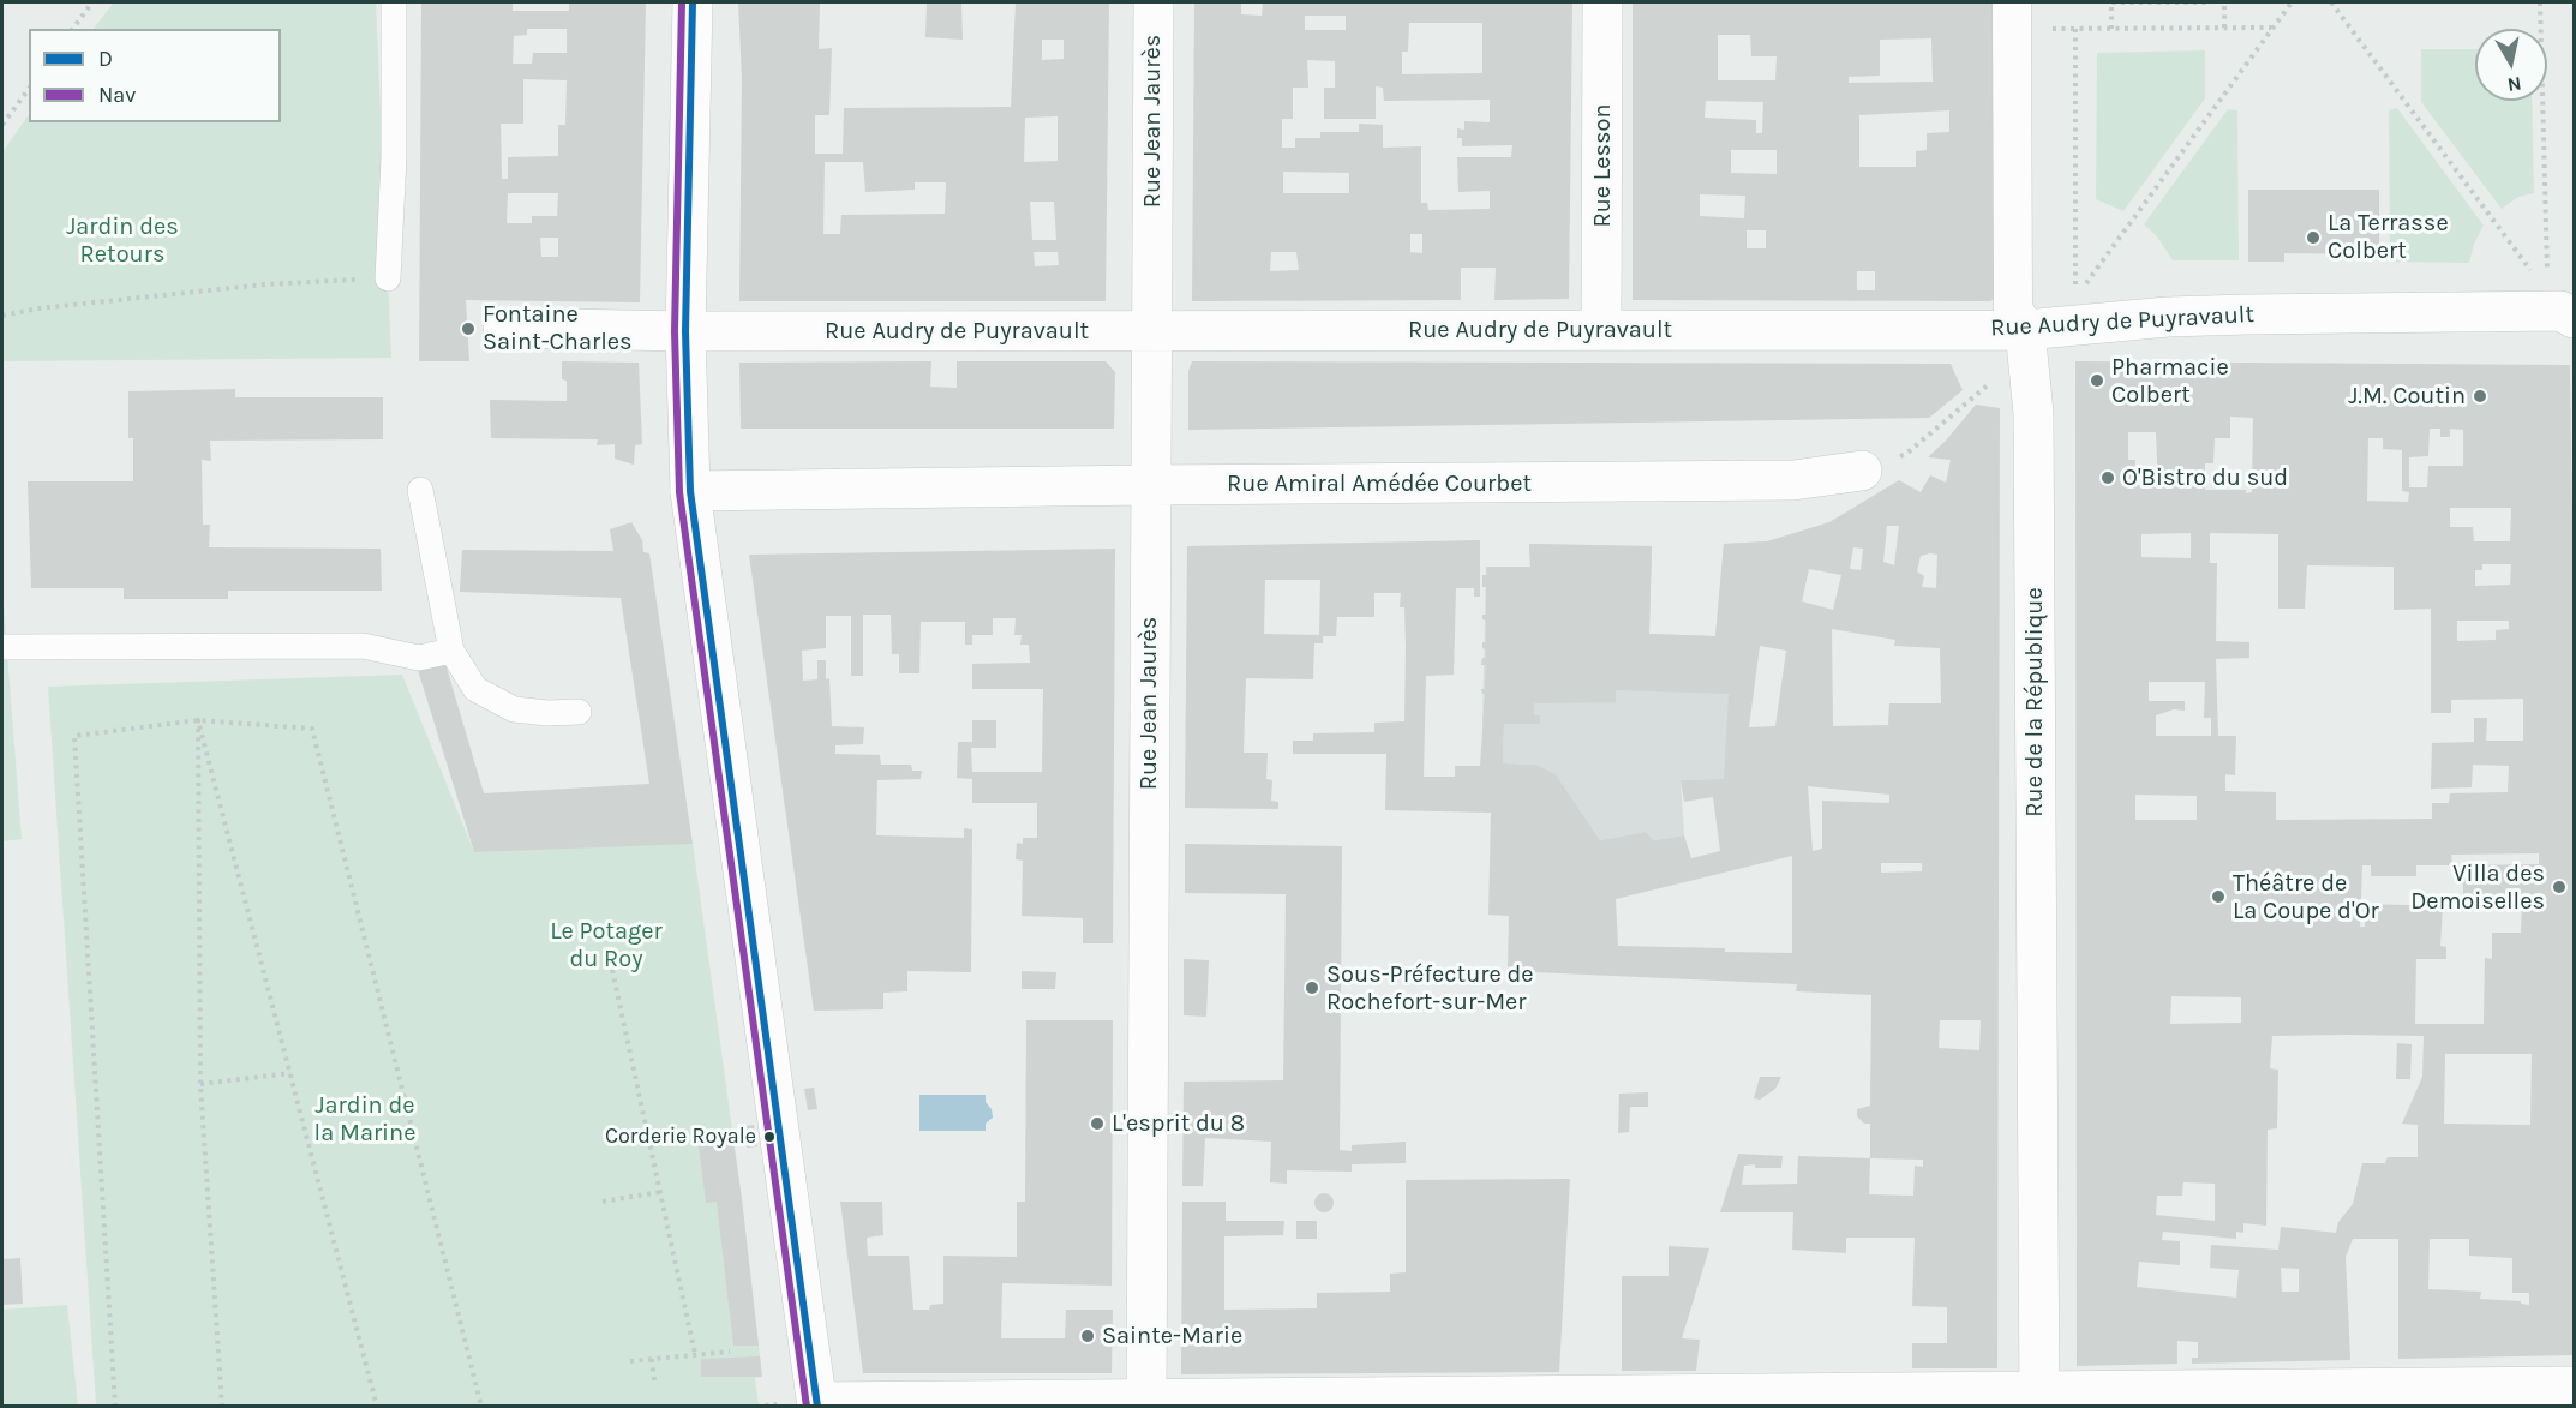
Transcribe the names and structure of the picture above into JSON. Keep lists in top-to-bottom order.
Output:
{
  "streets": {
    "street": [
      "Rue Jean Jaurès",
      "Rue Lesson",
      "Rue Audry de Puyravault",
      "Rue Amiral Amédée Courbet",
      "Rue de la République"
    ]
  },
  "crossings": [
    ["Rue Jean Jaurès", "Rue Audry de Puyravault"],
    ["Rue Jean Jaurès", "Rue Amiral Amédée Courbet"],
    ["Rue Lesson", "Rue Audry de Puyravault"],
    ["Rue Audry de Puyravault", "Rue de la République"]
  ],
  "parks": ["Jardin des Retours", "Le Potager du Roy", "Jardin de la Marine"],
  "places": [
    "La Terrasse Colbert",
    "Fontaine Saint-Charles",
    "Pharmacie Colbert",
    "J.M. Coutin",
    "O'Bistro du sud",
    "Villa des Demoiselles",
    "Théâtre de La Coupe d'Or",
    "Sous-Préfecture de Rochefort-sur-Mer",
    "L'esprit du 8",
    "Corderie Royale",
    "Sainte-Marie"
  ],
  "lines": ["transit line D", "transit line Nav"],
  "legend": ["D", "Nav"],
  "north": "bottom"
}
